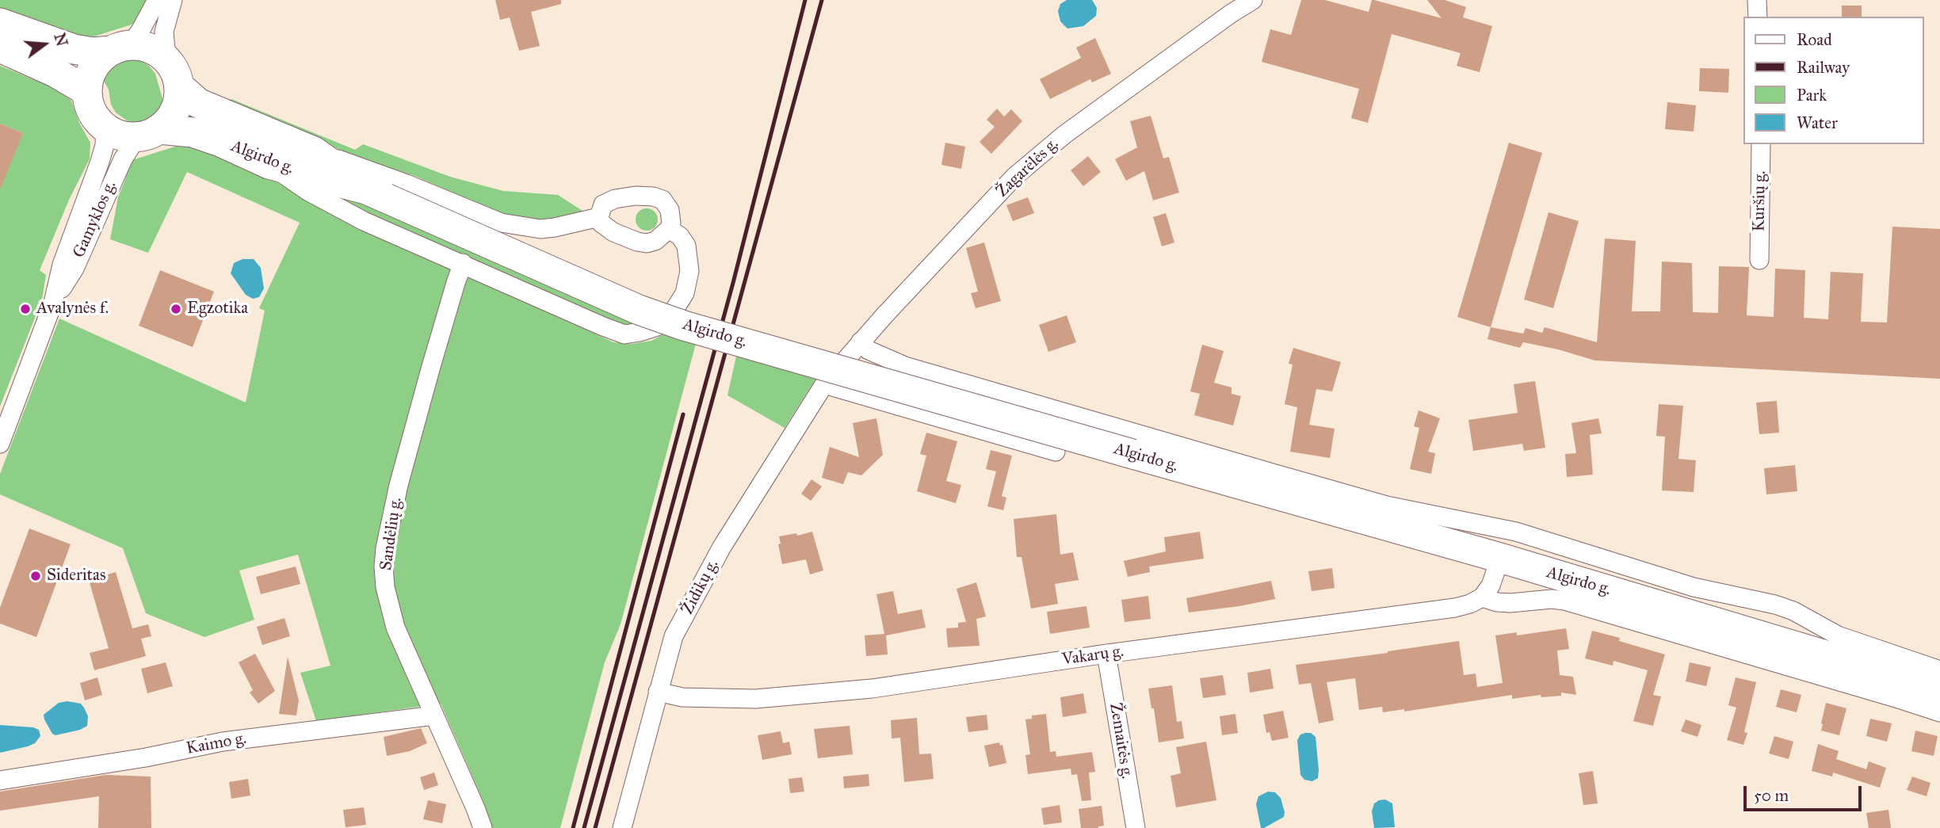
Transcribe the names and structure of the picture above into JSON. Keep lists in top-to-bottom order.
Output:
{
  "streets": {
    "main road": ["Algirdo g."],
    "street": [
      "Žagarėlės g.",
      "Kuršių g.",
      "Gamyklos g.",
      "Sandėlių g.",
      "Židikų g.",
      "Vakarų g.",
      "Žemaitės g.",
      "Kaimo g."
    ]
  },
  "crossings": [
    ["Algirdo g.", "Gamyklos g."],
    ["Algirdo g.", "Vakarų g."],
    ["Žagarėlės g.", "Židikų g."],
    ["Sandėlių g.", "Kaimo g."],
    ["Židikų g.", "Vakarų g."],
    ["Vakarų g.", "Žemaitės g."]
  ],
  "places": ["Avalynės f.", "Egzotika", "Sideritas"],
  "legend": [
    "Road",
    "Railway",
    "Park",
    "Water"
  ],
  "scale_bar": "50 m",
  "north": "right"
}
